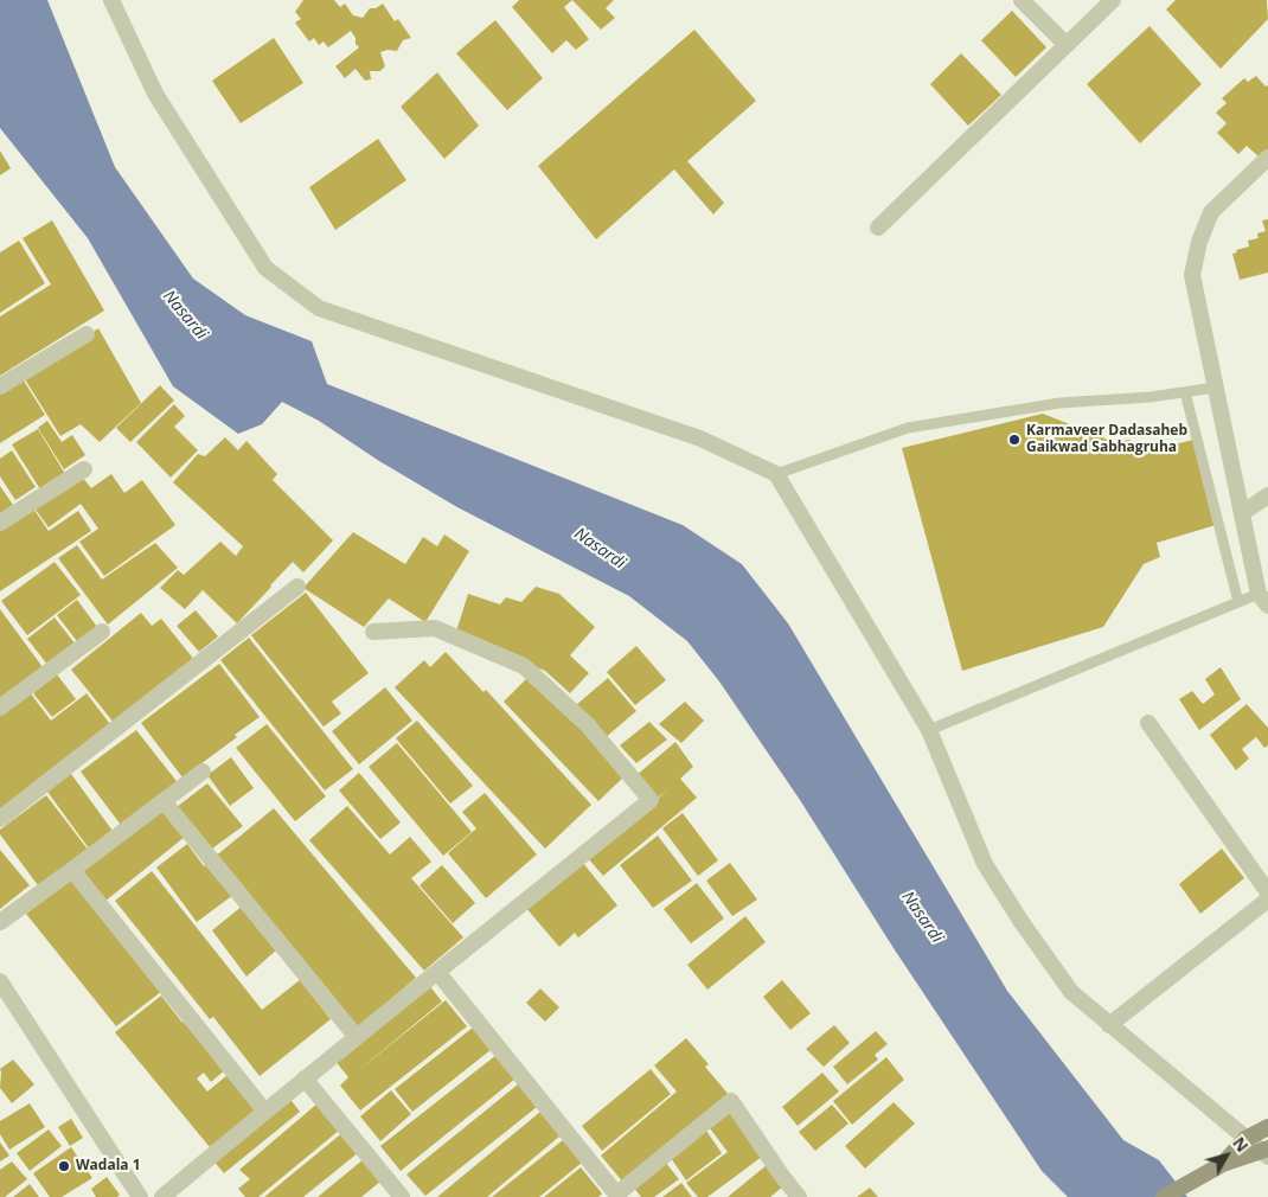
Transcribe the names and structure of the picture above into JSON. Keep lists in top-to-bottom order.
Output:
{
  "water": ["Nasardi"],
  "places": ["Karmaveer Dadasaheb Gaikwad Sabhagruha", "Wadala 1"],
  "north": "top right"
}
